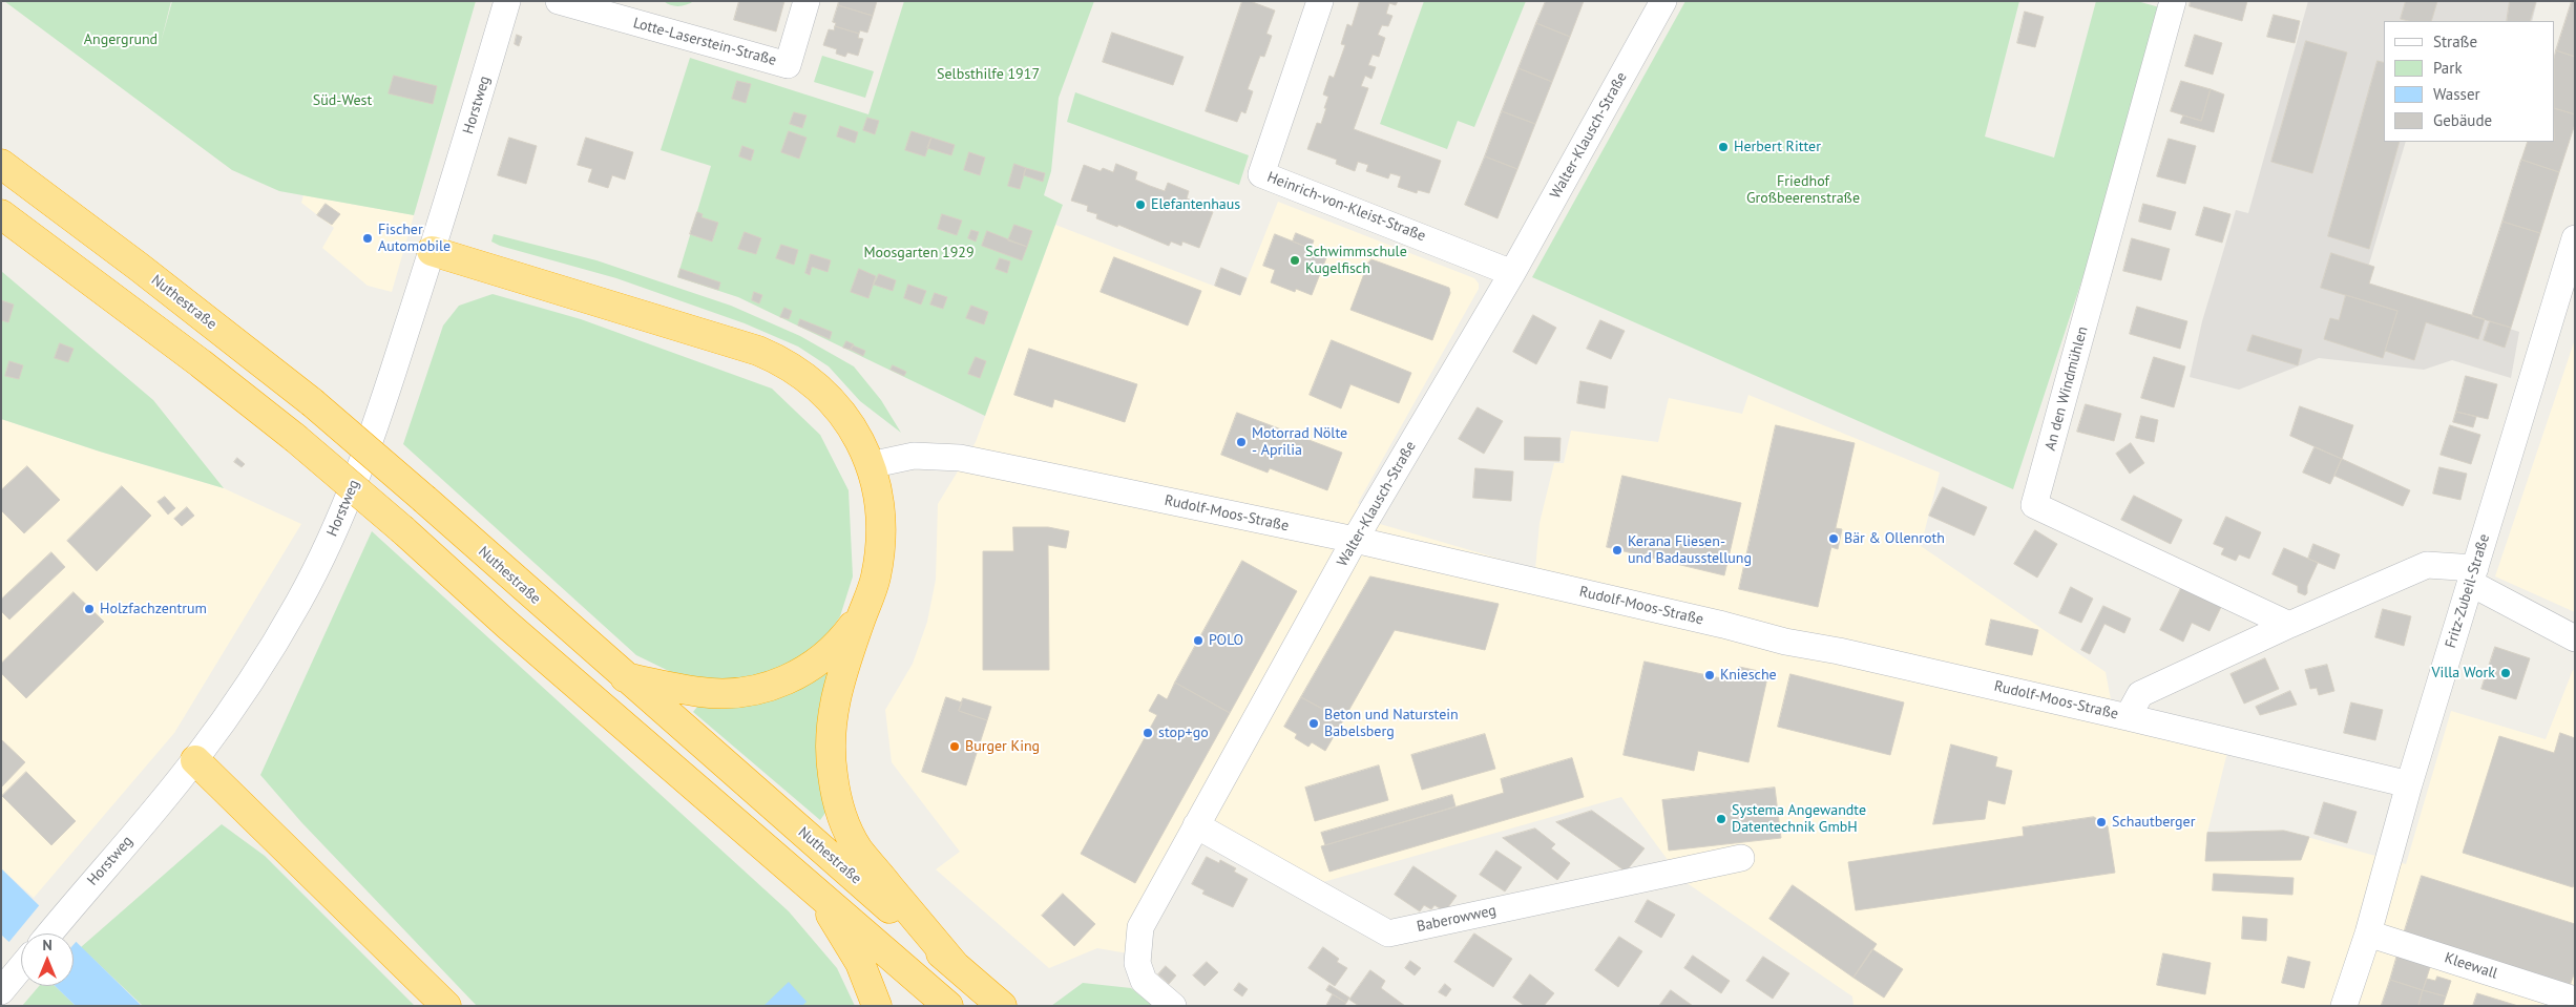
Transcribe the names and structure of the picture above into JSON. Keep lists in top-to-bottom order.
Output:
{
  "streets": {
    "highway": ["Nuthestraße"],
    "street": [
      "Lotte-Laserstein-Straße",
      "Horstweg",
      "Walter-Klausch-Straße",
      "Heinrich-von-Kleist-Straße",
      "An den Windmühlen",
      "Rudolf-Moos-Straße",
      "Fritz-Zubeil-Straße",
      "Baberowweg",
      "Kleewall"
    ]
  },
  "crossings": [
    ["Walter-Klausch-Straße", "Heinrich-von-Kleist-Straße"],
    ["Walter-Klausch-Straße", "Rudolf-Moos-Straße"],
    ["Walter-Klausch-Straße", "Baberowweg"],
    ["Rudolf-Moos-Straße", "Fritz-Zubeil-Straße"],
    ["Fritz-Zubeil-Straße", "Kleewall"]
  ],
  "parks": [
    "Angergrund",
    "Selbsthilfe 1917",
    "Süd-West",
    "Friedhof Großbeerenstraße",
    "Moosgarten 1929"
  ],
  "places": [
    "Herbert Ritter",
    "Elefantenhaus",
    "Fischer Automobile",
    "Schwimmschule Kugelfisch",
    "Motorrad Nölte - Aprilia",
    "Bär & Ollenroth",
    "Kerana Fliesen- und Badausstellung",
    "Holzfachzentrum",
    "POLO",
    "Villa Work",
    "Kniesche",
    "Beton und Naturstein Babelsberg",
    "stop+go",
    "Burger King",
    "Systema Angewandte Datentechnik GmbH",
    "Schautberger"
  ],
  "legend": [
    "Straße",
    "Park",
    "Wasser",
    "Gebäude"
  ],
  "north": "top"
}
